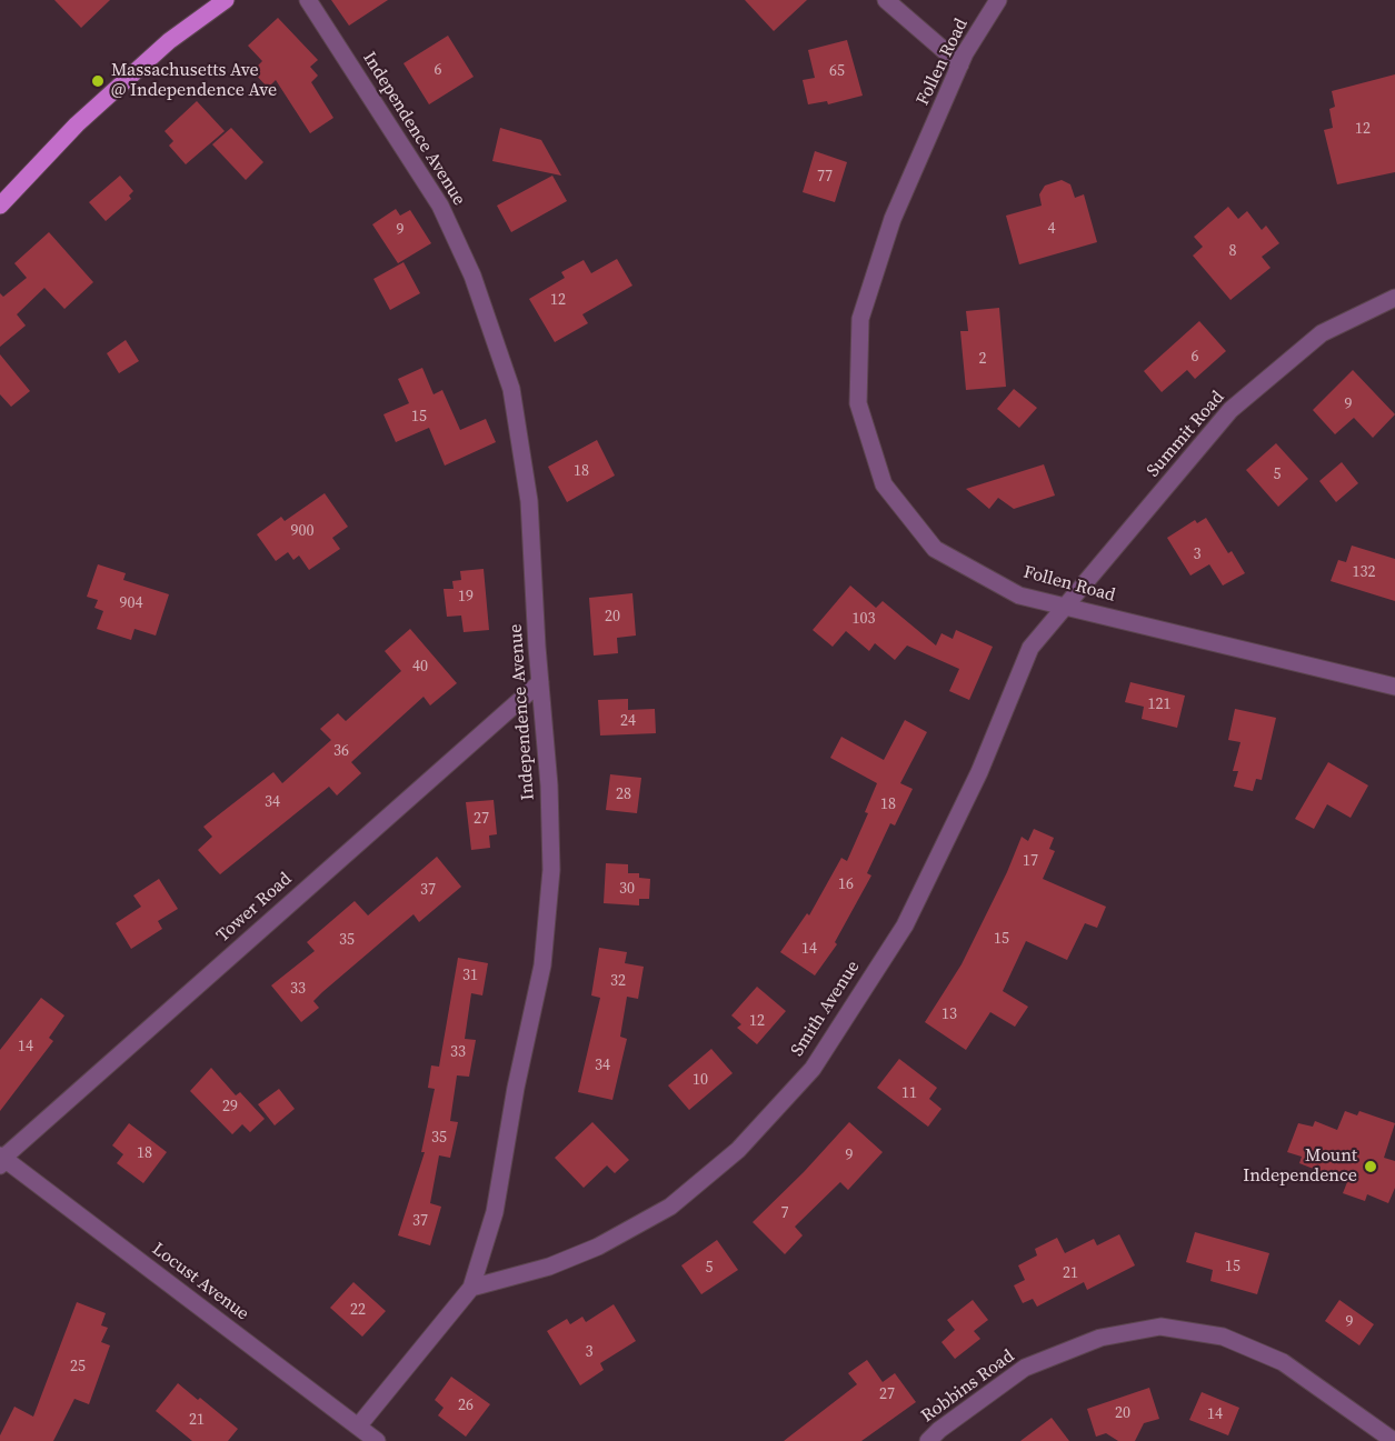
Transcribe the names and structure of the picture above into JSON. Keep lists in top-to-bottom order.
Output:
{
  "streets": {
    "street": [
      "Follen Road",
      "Independence Avenue",
      "Summit Road",
      "Tower Road",
      "Smith Avenue",
      "Locust Avenue",
      "Robbins Road"
    ]
  },
  "crossings": [
    ["Follen Road", "Summit Road"],
    ["Follen Road", "Smith Avenue"],
    ["Independence Avenue", "Tower Road"],
    ["Independence Avenue", "Smith Avenue"],
    ["Independence Avenue", "Locust Avenue"],
    ["Summit Road", "Smith Avenue"],
    ["Tower Road", "Locust Avenue"]
  ],
  "places": ["Massachusetts Ave @ Independence Ave", "Mount Independence"],
  "house_numbers": [
    "6",
    "65",
    "12",
    "77",
    "4",
    "9",
    "8",
    "12",
    "6",
    "2",
    "9",
    "15",
    "18",
    "5",
    "900",
    "3",
    "132",
    "19",
    "904",
    "20",
    "103",
    "40",
    "121",
    "24",
    "36",
    "28",
    "34",
    "18",
    "27",
    "17",
    "16",
    "30",
    "37",
    "15",
    "35",
    "14",
    "31",
    "32",
    "33",
    "13",
    "12",
    "14",
    "33",
    "34",
    "10",
    "11",
    "29",
    "35",
    "18",
    "9",
    "7",
    "37",
    "15",
    "5",
    "21",
    "22",
    "9",
    "3",
    "25",
    "27",
    "26",
    "20",
    "14",
    "21"
  ]
}
